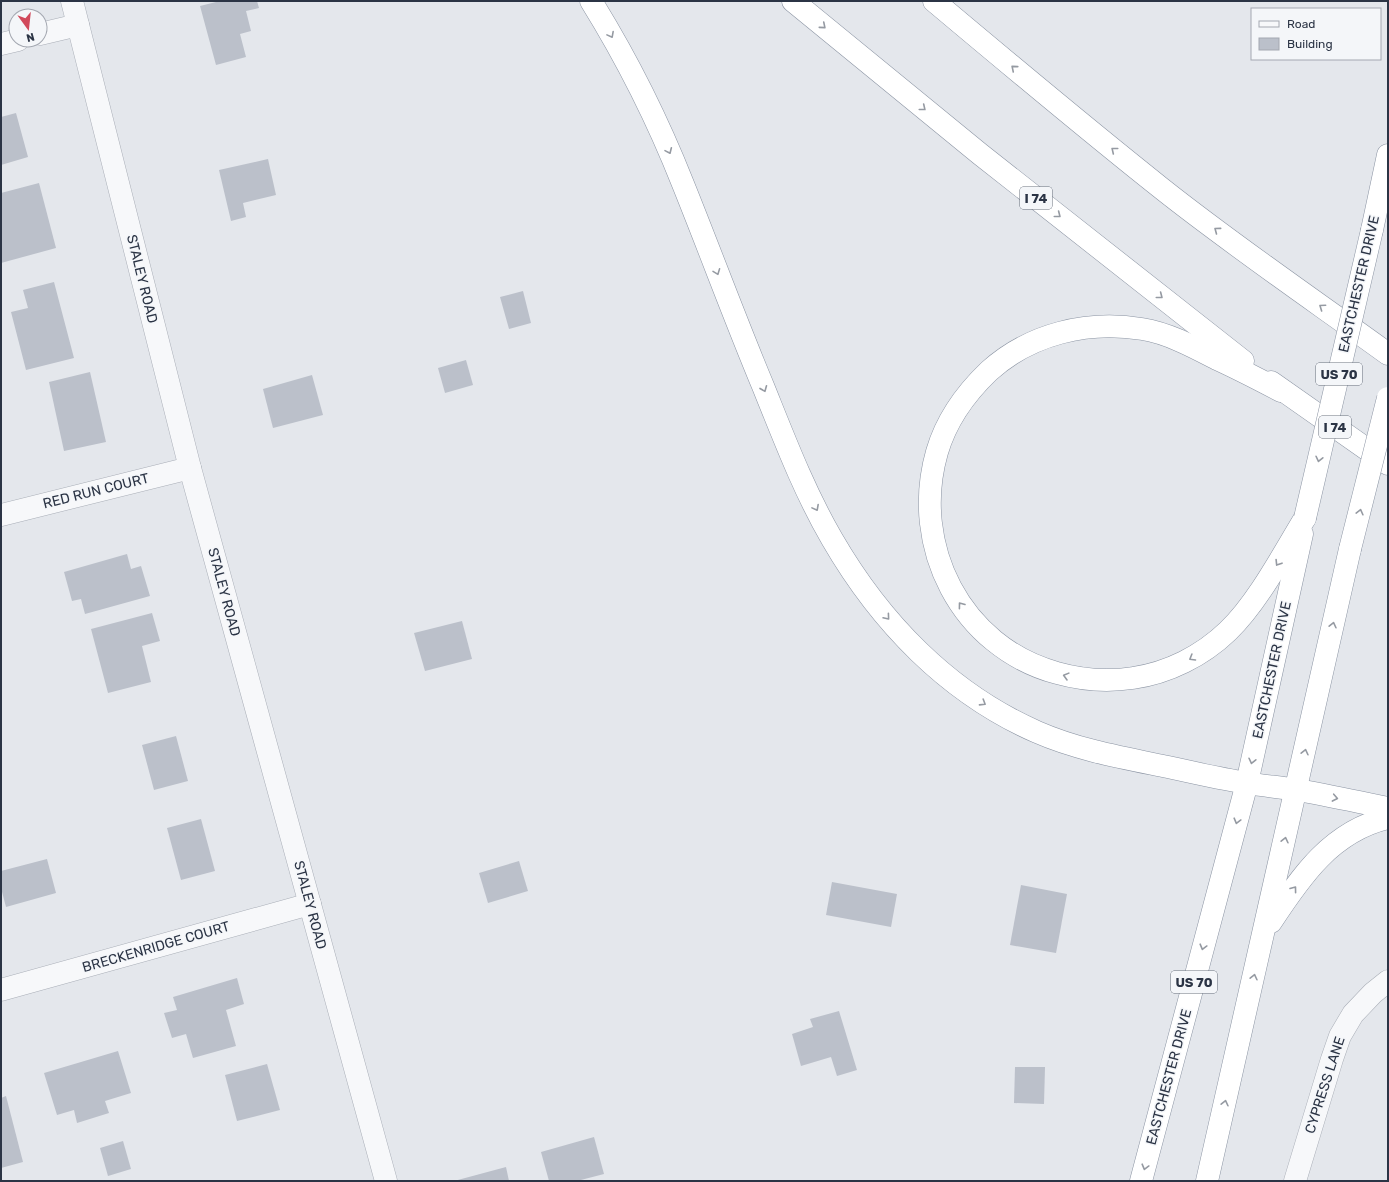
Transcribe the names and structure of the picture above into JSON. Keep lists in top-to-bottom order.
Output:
{
  "streets": {
    "highway": ["I 74", "EASTCHESTER DRIVE", "US 70"],
    "street": [
      "STALEY ROAD",
      "RED RUN COURT",
      "BRECKENRIDGE COURT",
      "CYPRESS LANE"
    ]
  },
  "crossings": [
    ["STALEY ROAD", "RED RUN COURT"],
    ["STALEY ROAD", "BRECKENRIDGE COURT"]
  ],
  "legend": ["Road", "Building"],
  "north": "bottom"
}
